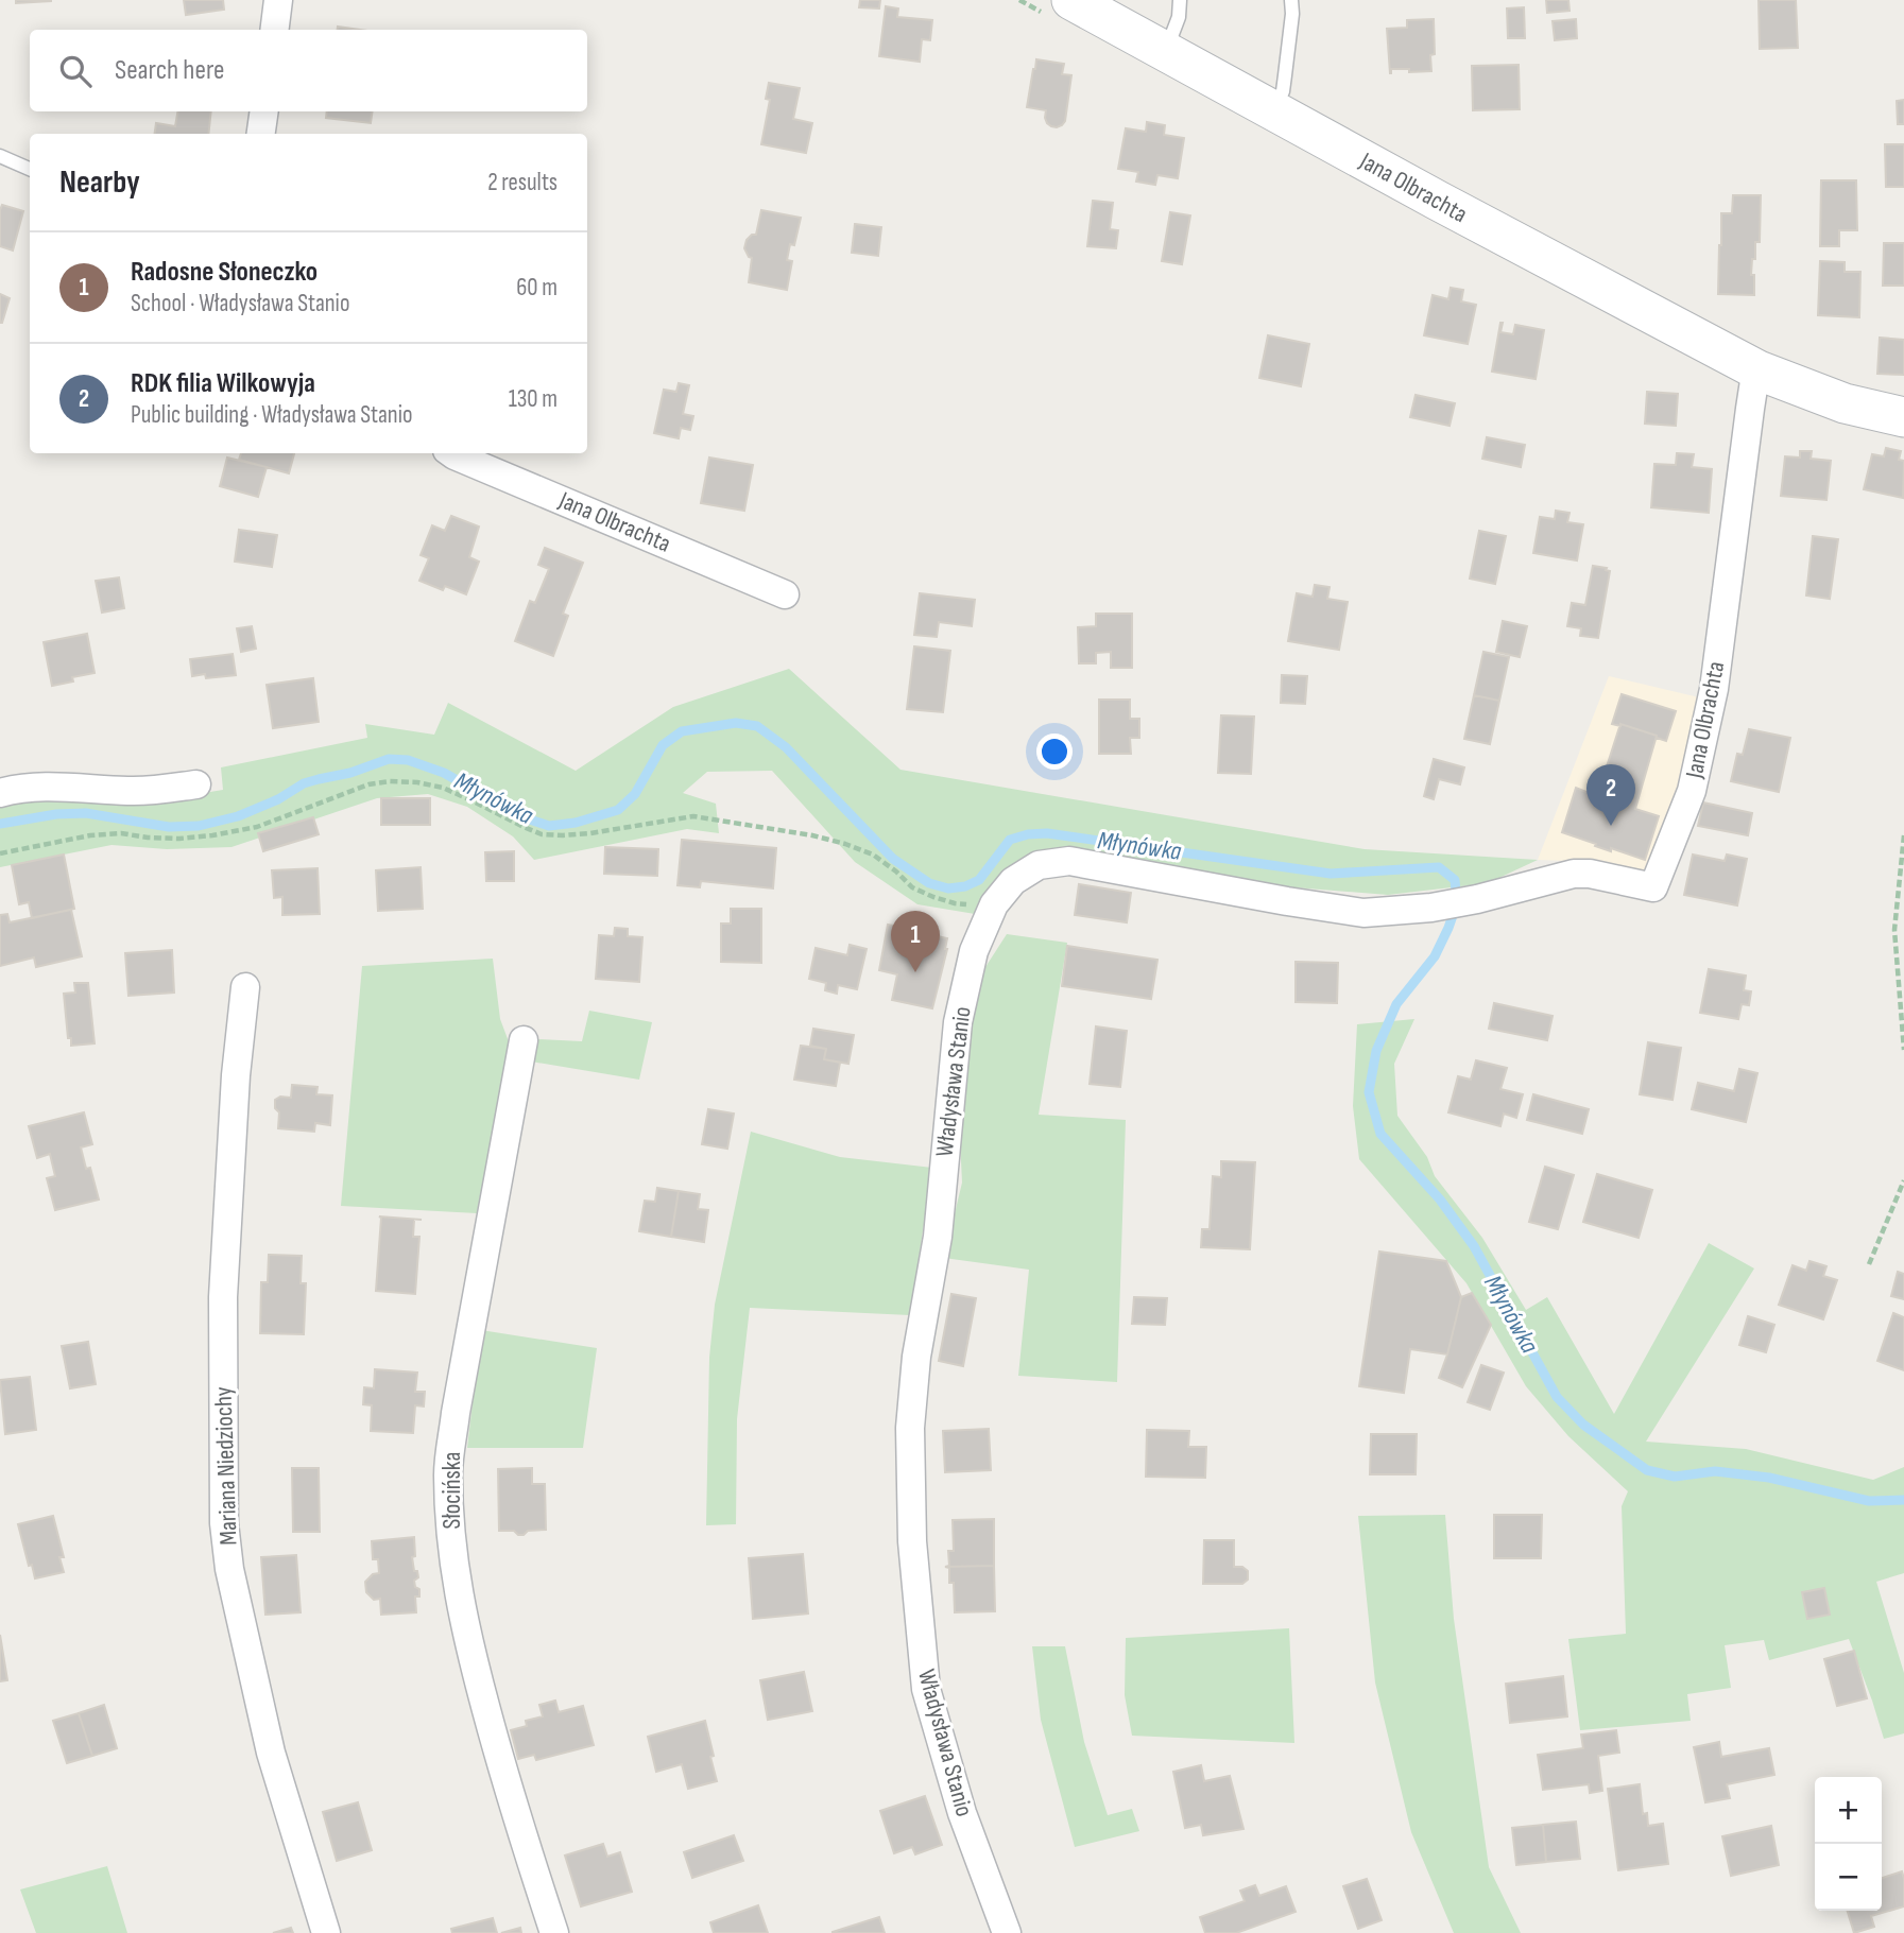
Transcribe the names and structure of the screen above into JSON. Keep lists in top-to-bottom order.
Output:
{
  "streets": {
    "street": [
      "Jana Olbrachta",
      "Władysława Stanio",
      "Mariana Niedziochy",
      "Słocińska"
    ]
  },
  "crossings": [
    ["Jana Olbrachta", "Władysława Stanio"]
  ],
  "water": ["Młynówka"],
  "page": {
    "search": "Search here",
    "heading": ["Nearby", "2 results"],
    "list": [
      {
        "mark": "1",
        "name": "Radosne Słoneczko",
        "note": "School · Władysława Stanio",
        "value": "60 m"
      },
      {
        "mark": "2",
        "name": "RDK filia Wilkowyja",
        "note": "Public building · Władysława Stanio",
        "value": "130 m"
      }
    ],
    "pins": ["2", "1"],
    "map_buttons": ["+", "−"]
  }
}
